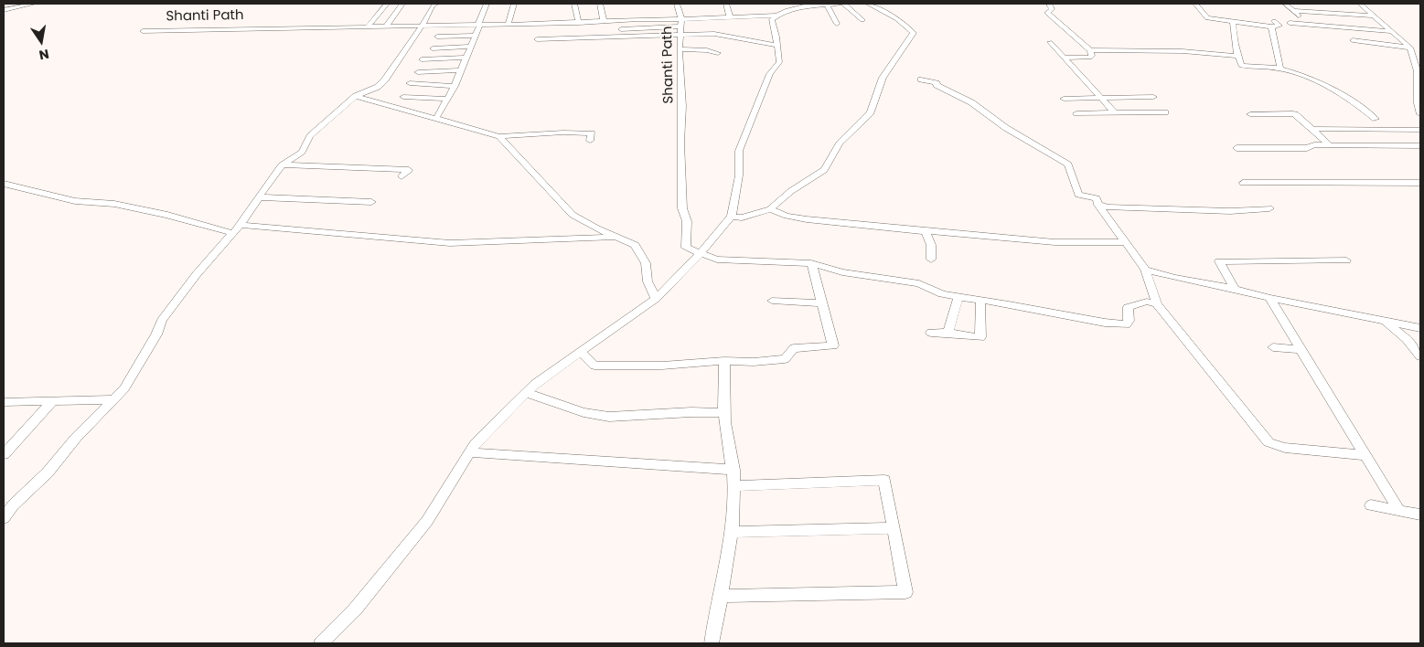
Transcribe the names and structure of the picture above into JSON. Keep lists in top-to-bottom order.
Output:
{
  "streets": {
    "street": ["Shanti Path"]
  },
  "north": "bottom"
}
